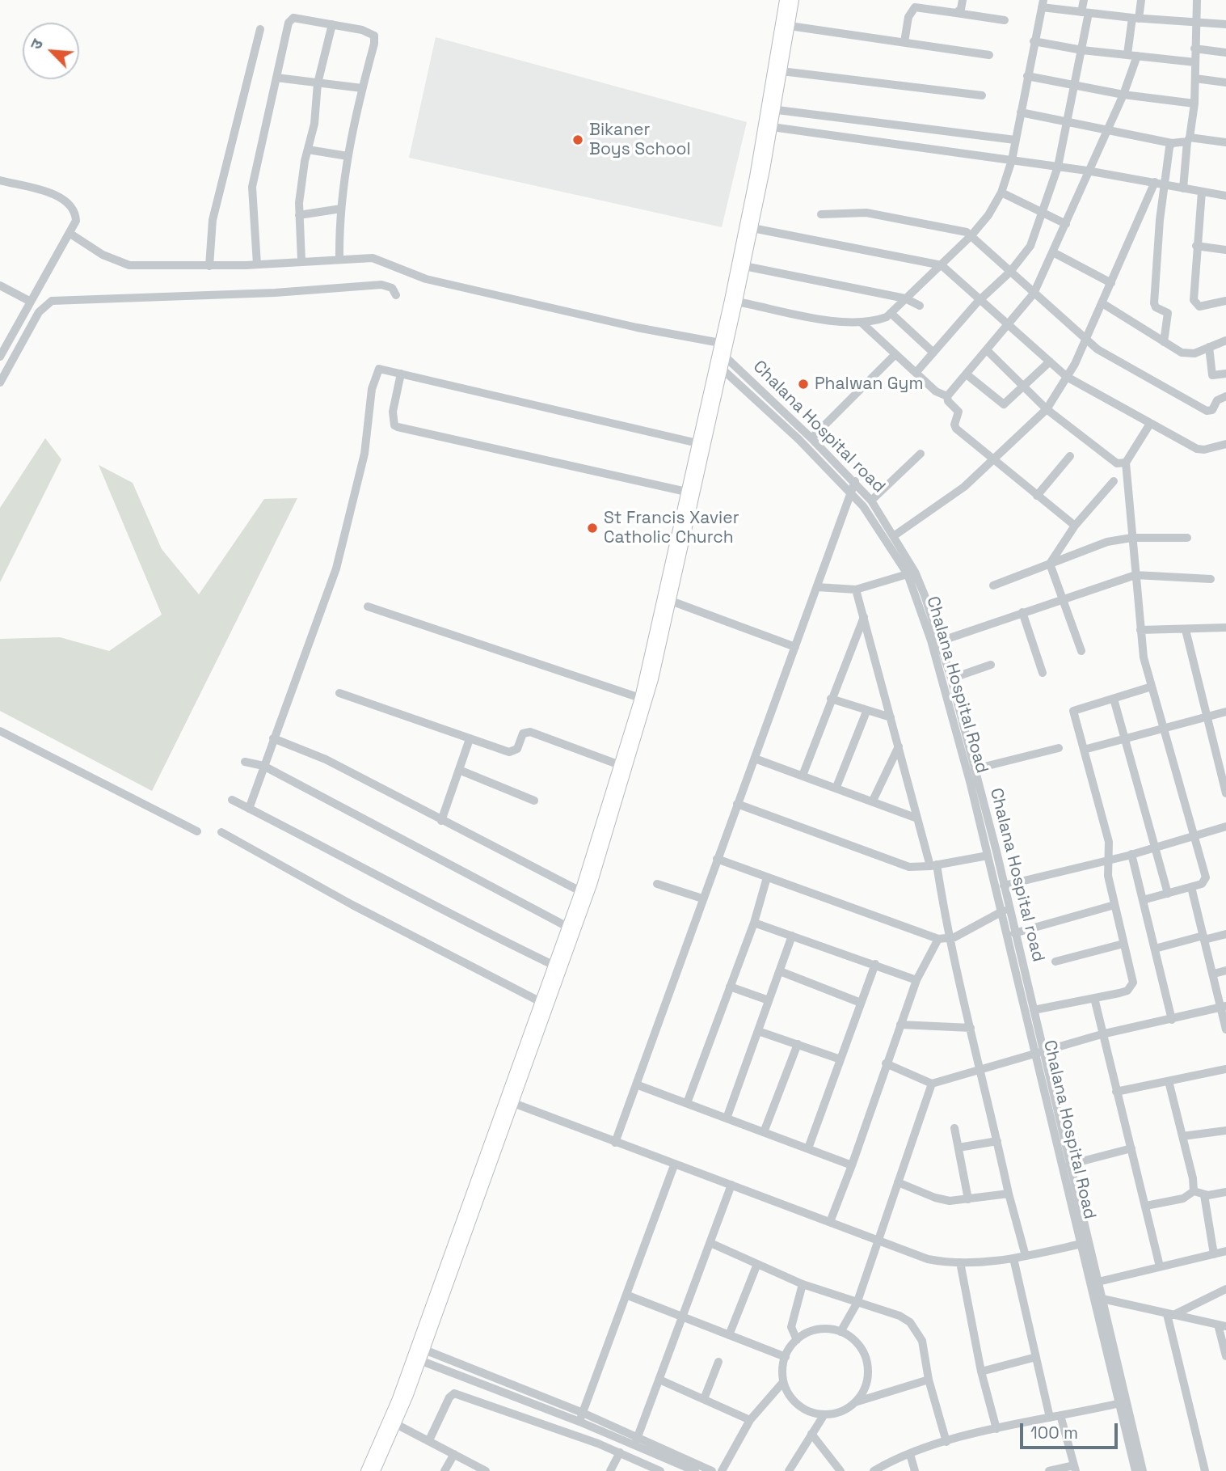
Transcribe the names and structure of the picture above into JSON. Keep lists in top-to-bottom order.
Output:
{
  "streets": {
    "street": ["Chalana Hospital road", "Chalana Hospital Road"]
  },
  "crossings": [
    ["Chalana Hospital road", "Chalana Hospital Road"]
  ],
  "places": ["Bikaner Boys School", "Phalwan Gym", "St Francis Xavier Catholic Church"],
  "scale_bar": "100 m",
  "north": "top left"
}
